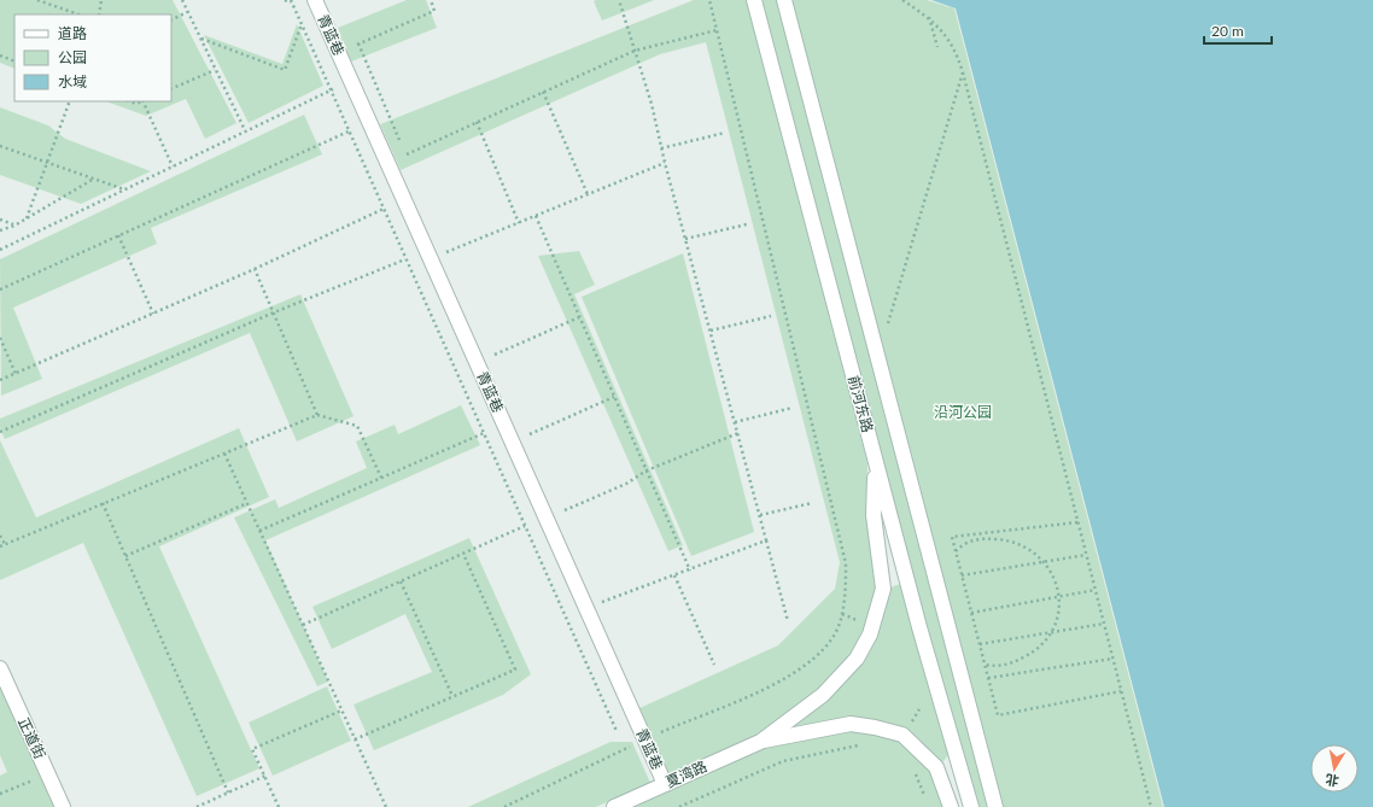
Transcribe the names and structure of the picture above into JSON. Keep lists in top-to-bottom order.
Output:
{
  "streets": {
    "street": [
      "青蓝巷",
      "前河东路",
      "正道街",
      "夏湾路"
    ]
  },
  "crossings": [
    ["青蓝巷", "夏湾路"]
  ],
  "parks": ["沿河公园"],
  "legend": ["道路", "公园", "水域"],
  "scale_bar": "20 m",
  "north": "bottom"
}
